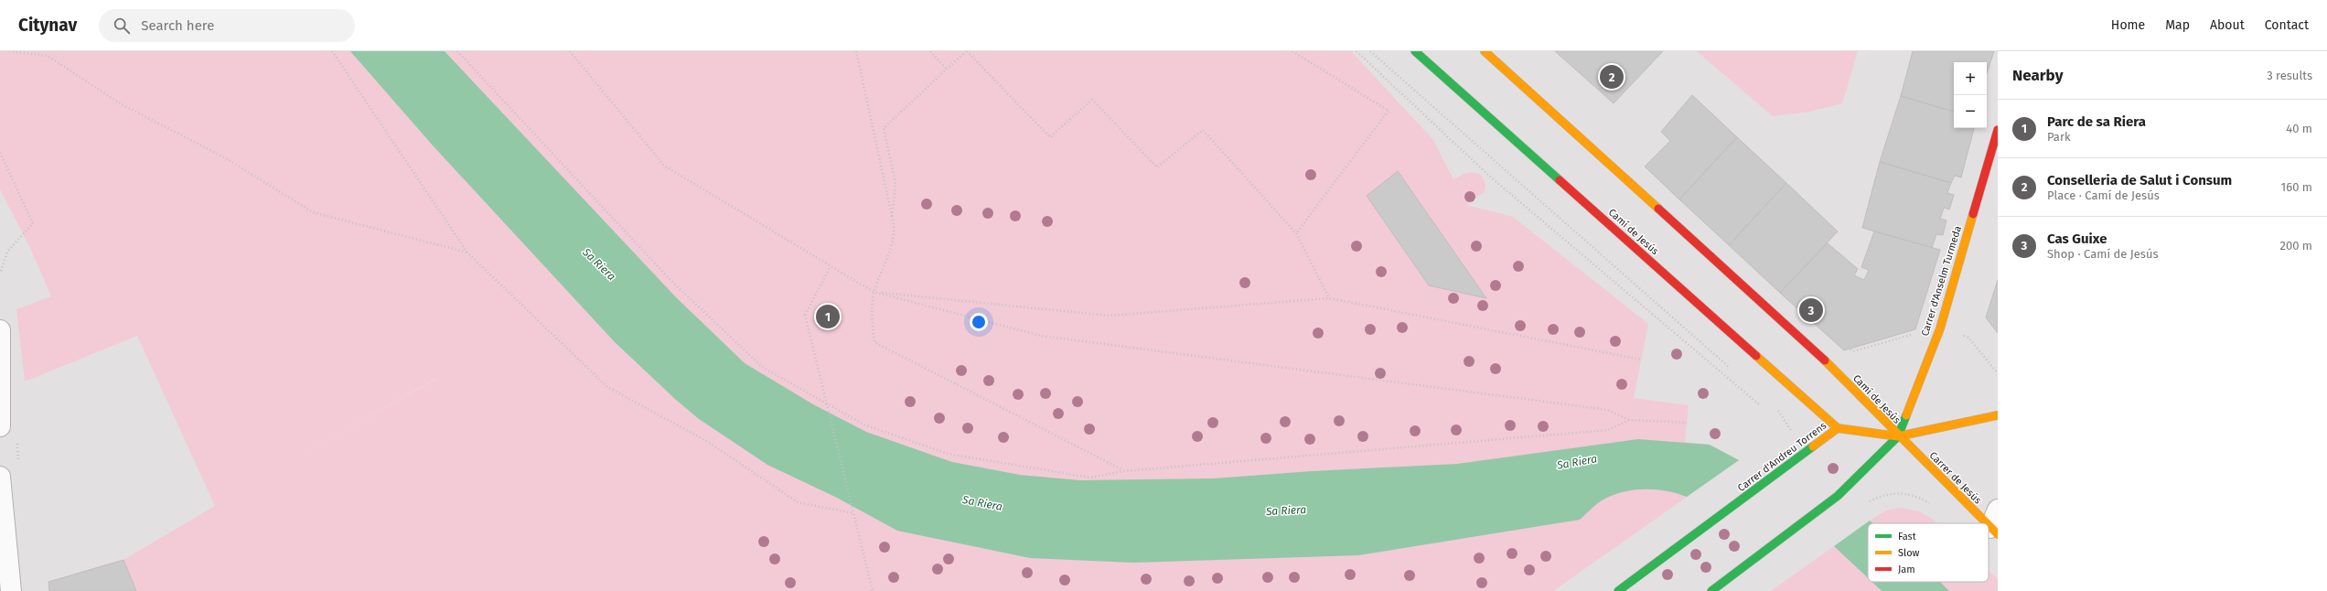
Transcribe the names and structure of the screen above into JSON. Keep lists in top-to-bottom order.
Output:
{
  "streets": {
    "main road": [
      "Camí de Jesús",
      "Carrer d'Anselm Turmeda",
      "Carrer d'Andreu Torrens",
      "Carrer de Jesús"
    ]
  },
  "crossings": [
    ["Camí de Jesús", "Carrer d'Anselm Turmeda"],
    ["Camí de Jesús", "Carrer d'Andreu Torrens"],
    ["Camí de Jesús", "Carrer de Jesús"],
    ["Carrer d'Anselm Turmeda", "Carrer d'Andreu Torrens"],
    ["Carrer d'Anselm Turmeda", "Carrer de Jesús"],
    ["Carrer d'Andreu Torrens", "Carrer de Jesús"]
  ],
  "water": ["Sa Riera"],
  "legend": ["Fast", "Slow", "Jam"],
  "page": {
    "header": "Citynav",
    "search": "Search here",
    "nav": [
      "Home",
      "Map",
      "About",
      "Contact"
    ],
    "heading": ["Nearby", "3 results"],
    "map_buttons": ["+", "−"],
    "pins": ["2", "3", "1"],
    "list": [
      {
        "mark": "1",
        "name": "Parc de sa Riera",
        "note": "Park",
        "value": "40 m"
      },
      {
        "mark": "2",
        "name": "Conselleria de Salut i Consum",
        "note": "Place · Camí de Jesús",
        "value": "160 m"
      },
      {
        "mark": "3",
        "name": "Cas Guixe",
        "note": "Shop · Camí de Jesús",
        "value": "200 m"
      }
    ]
  }
}
